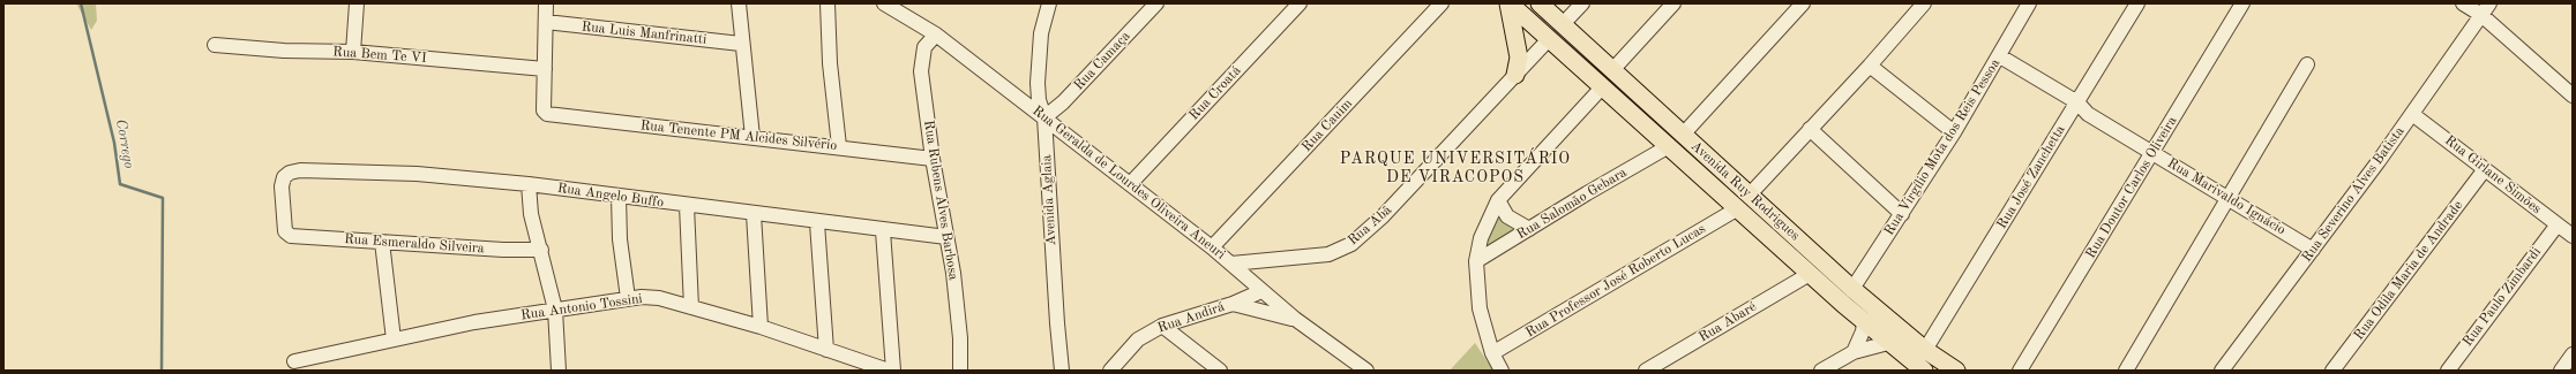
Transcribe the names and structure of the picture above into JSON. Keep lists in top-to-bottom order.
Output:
{
  "streets": {
    "main road": ["Avenida Ruy Rodrigues"],
    "street": [
      "Rua Luis Manfrinatti",
      "Rua Bem Te VI",
      "Rua Camaça",
      "Rua Croatá",
      "Rua Cauim",
      "Rua Tenente PM Alcides Silvério",
      "Rua Virgílio Mota dos Reis Pessoa",
      "Rua Girlane Simões",
      "Rua José Zanchetta",
      "Rua Geralda de Lourdes Oliveira Aneuri",
      "Rua Doutor Carlos Oliveira",
      "Rua Severino Alves Batista",
      "Rua Angelo Buffo",
      "Rua Marivaldo Ignácio",
      "Rua Rubens Alves Barbosa",
      "Avenida Aglaia",
      "Rua Salomão Gebara",
      "Rua Abã",
      "Rua Esmeraldo Silveira",
      "Rua Odila Maria de Andrade",
      "Rua Professor José Roberto Lucas",
      "Rua Paulo Zimbardi",
      "Rua Antonio Tossini",
      "Rua Andirá",
      "Rua Abaré"
    ]
  },
  "crossings": [
    ["Rua Bem Te VI", "Rua Tenente PM Alcides Silvério"],
    ["Rua Camaça", "Rua Geralda de Lourdes Oliveira Aneuri"],
    ["Rua Camaça", "Avenida Aglaia"],
    ["Rua Croatá", "Rua Geralda de Lourdes Oliveira Aneuri"],
    ["Rua Cauim", "Rua Geralda de Lourdes Oliveira Aneuri"],
    ["Rua Tenente PM Alcides Silvério", "Rua Rubens Alves Barbosa"],
    ["Rua Virgílio Mota dos Reis Pessoa", "Avenida Ruy Rodrigues"],
    ["Rua Virgílio Mota dos Reis Pessoa", "Rua Marivaldo Ignácio"],
    ["Rua Girlane Simões", "Rua Severino Alves Batista"],
    ["Rua Girlane Simões", "Rua Odila Maria de Andrade"],
    ["Rua Girlane Simões", "Rua Paulo Zimbardi"],
    ["Rua José Zanchetta", "Avenida Ruy Rodrigues"],
    ["Rua José Zanchetta", "Rua Marivaldo Ignácio"],
    ["Rua Geralda de Lourdes Oliveira Aneuri", "Rua Rubens Alves Barbosa"],
    ["Rua Geralda de Lourdes Oliveira Aneuri", "Avenida Aglaia"],
    ["Rua Geralda de Lourdes Oliveira Aneuri", "Rua Abã"],
    ["Rua Geralda de Lourdes Oliveira Aneuri", "Rua Andirá"],
    ["Rua Doutor Carlos Oliveira", "Rua Marivaldo Ignácio"],
    ["Avenida Ruy Rodrigues", "Rua Salomão Gebara"],
    ["Avenida Ruy Rodrigues", "Rua Abã"],
    ["Avenida Ruy Rodrigues", "Rua Professor José Roberto Lucas"],
    ["Avenida Ruy Rodrigues", "Rua Abaré"],
    ["Rua Severino Alves Batista", "Rua Marivaldo Ignácio"],
    ["Rua Angelo Buffo", "Rua Rubens Alves Barbosa"],
    ["Rua Angelo Buffo", "Rua Esmeraldo Silveira"]
  ],
  "districts": ["PARQUE UNIVERSITÁRIO DE VIRACOPOS"],
  "water": ["Corrego"]
}
